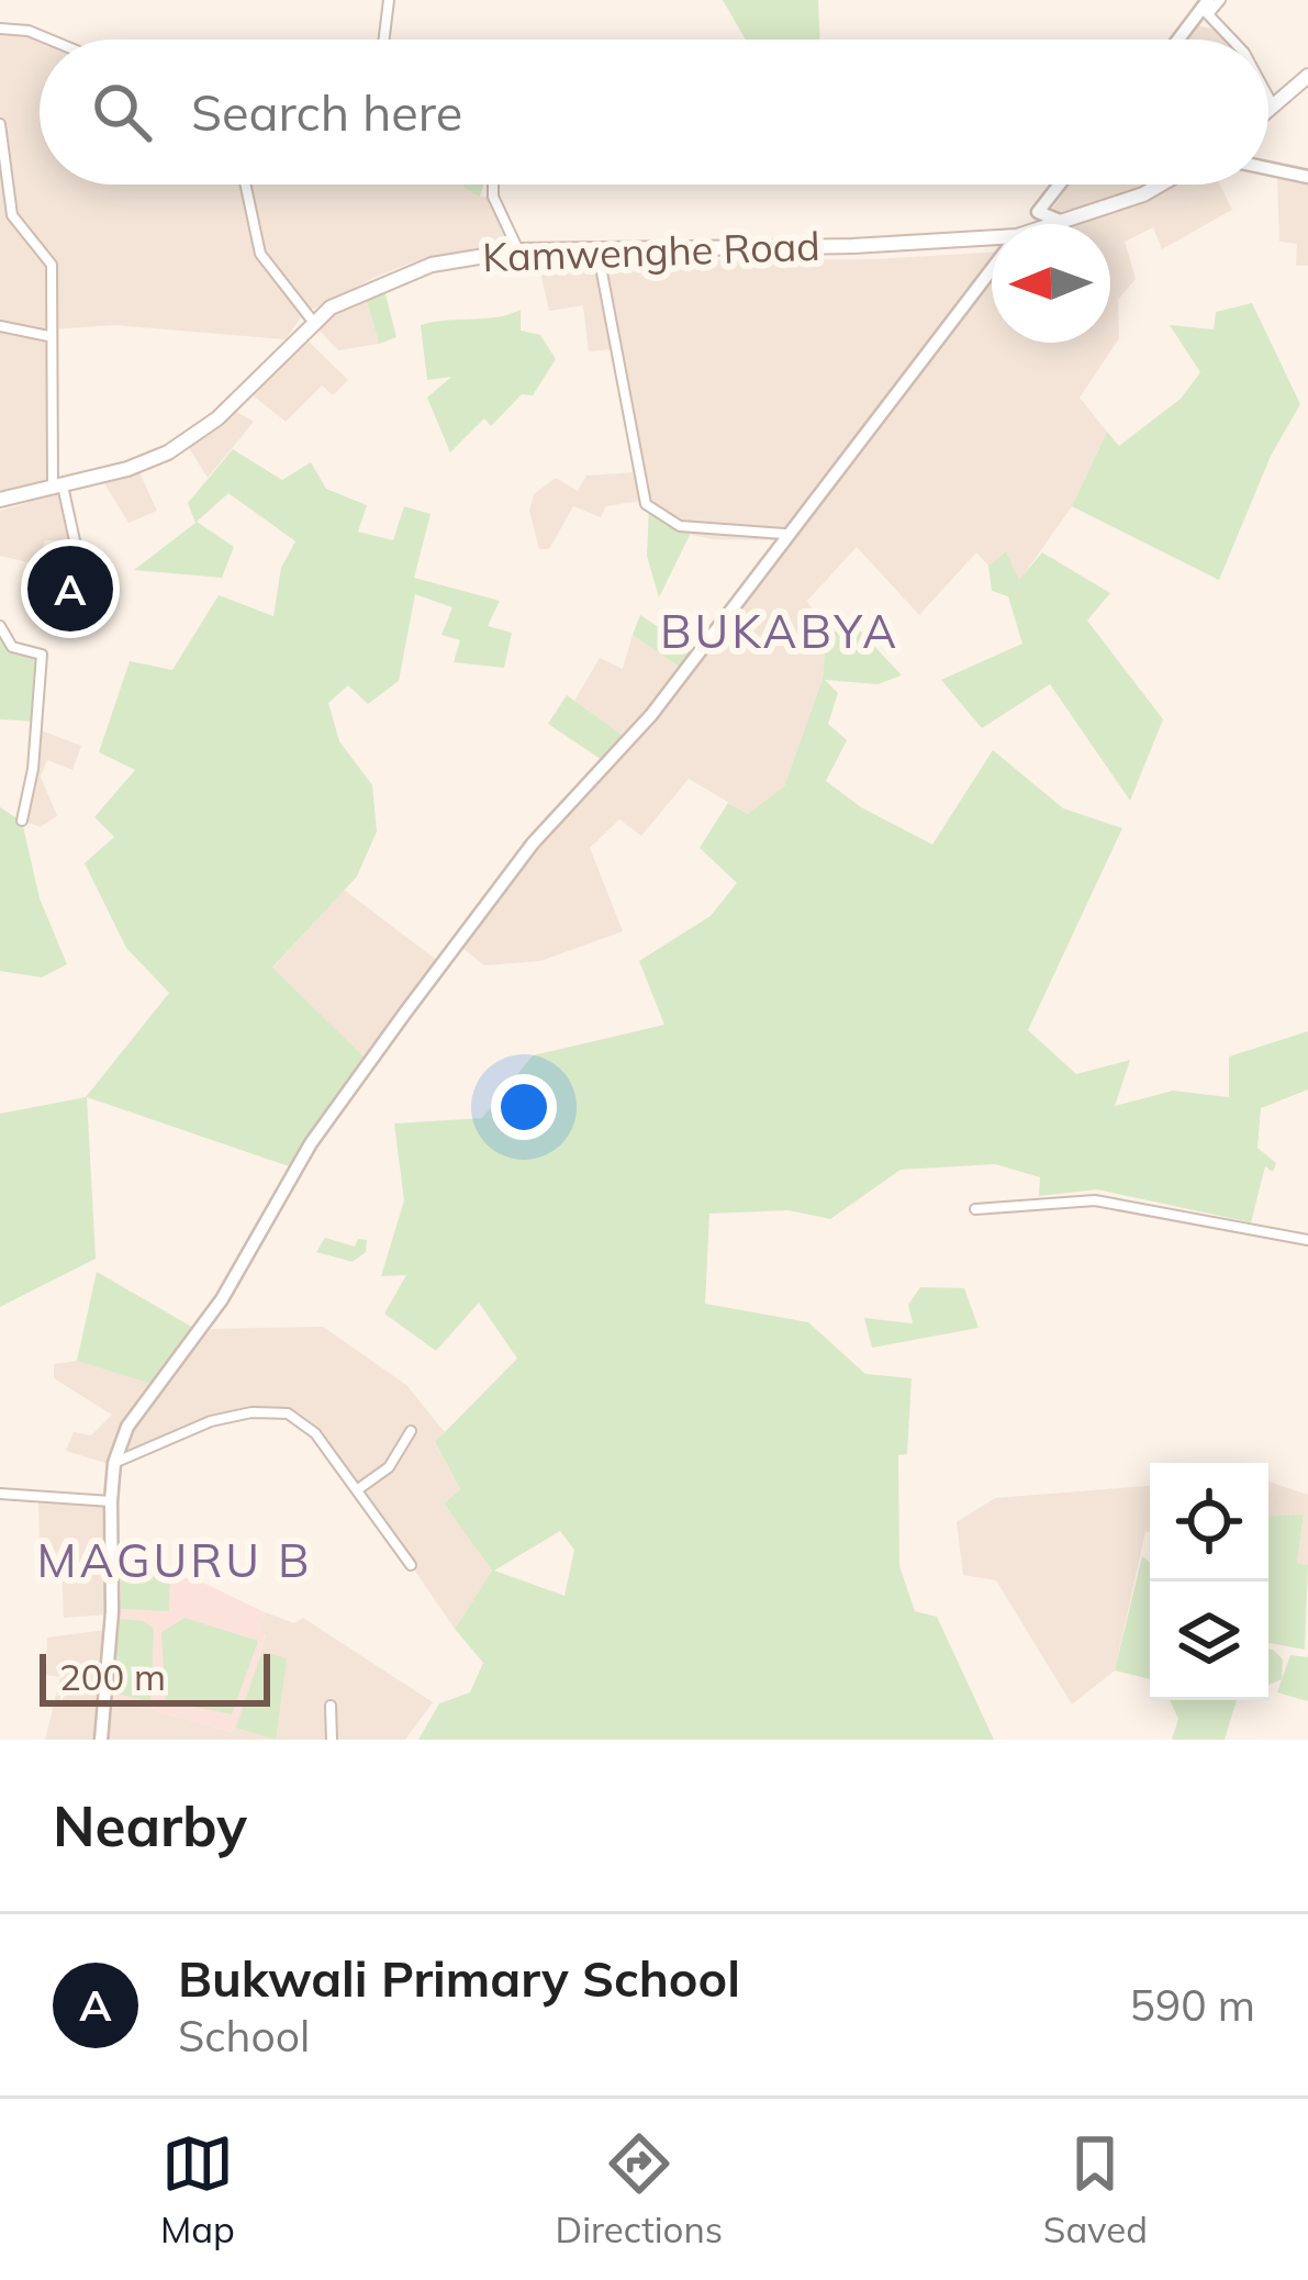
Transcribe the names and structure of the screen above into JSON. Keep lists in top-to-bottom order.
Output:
{
  "streets": {
    "main road": ["Kamwenghe Road"]
  },
  "districts": ["BUKABYA", "MAGURU B"],
  "scale_bar": "200 m",
  "north": "left",
  "page": {
    "search": "Search here",
    "pins": "A",
    "scale": "200 m",
    "heading": "Nearby",
    "list": [
      {
        "mark": "A",
        "name": "Bukwali Primary School",
        "note": "School",
        "value": "590 m"
      }
    ],
    "nav": ["Map", "Directions", "Saved"]
  }
}
